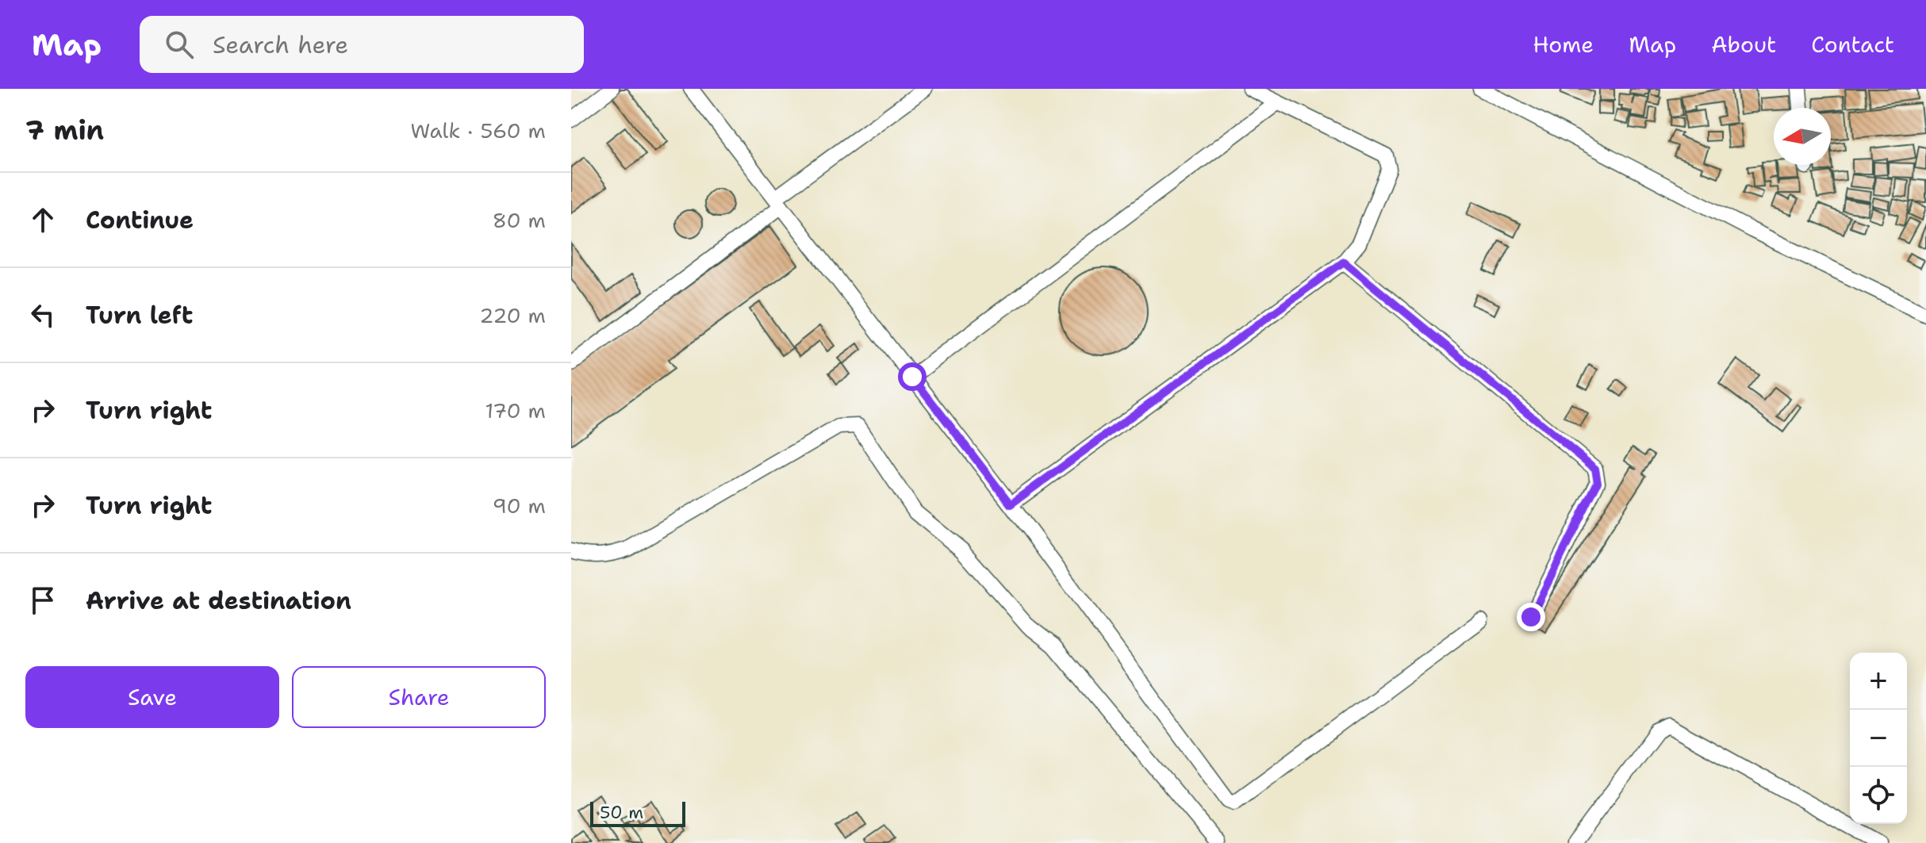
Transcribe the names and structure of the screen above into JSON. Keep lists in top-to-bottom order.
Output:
{
  "scale_bar": "50 m",
  "north": "left",
  "page": {
    "header": "Map",
    "search": "Search here",
    "nav": [
      "Home",
      "Map",
      "About",
      "Contact"
    ],
    "heading": ["7 min", "Walk · 560 m"],
    "list": [
      ["Continue", "80 m"],
      ["Turn left", "220 m"],
      ["Turn right", "170 m"],
      ["Turn right", "90 m"],
      "Arrive at destination"
    ],
    "buttons": ["Save", "Share"],
    "map_buttons": ["+", "−"],
    "scale": "50 m"
  }
}
